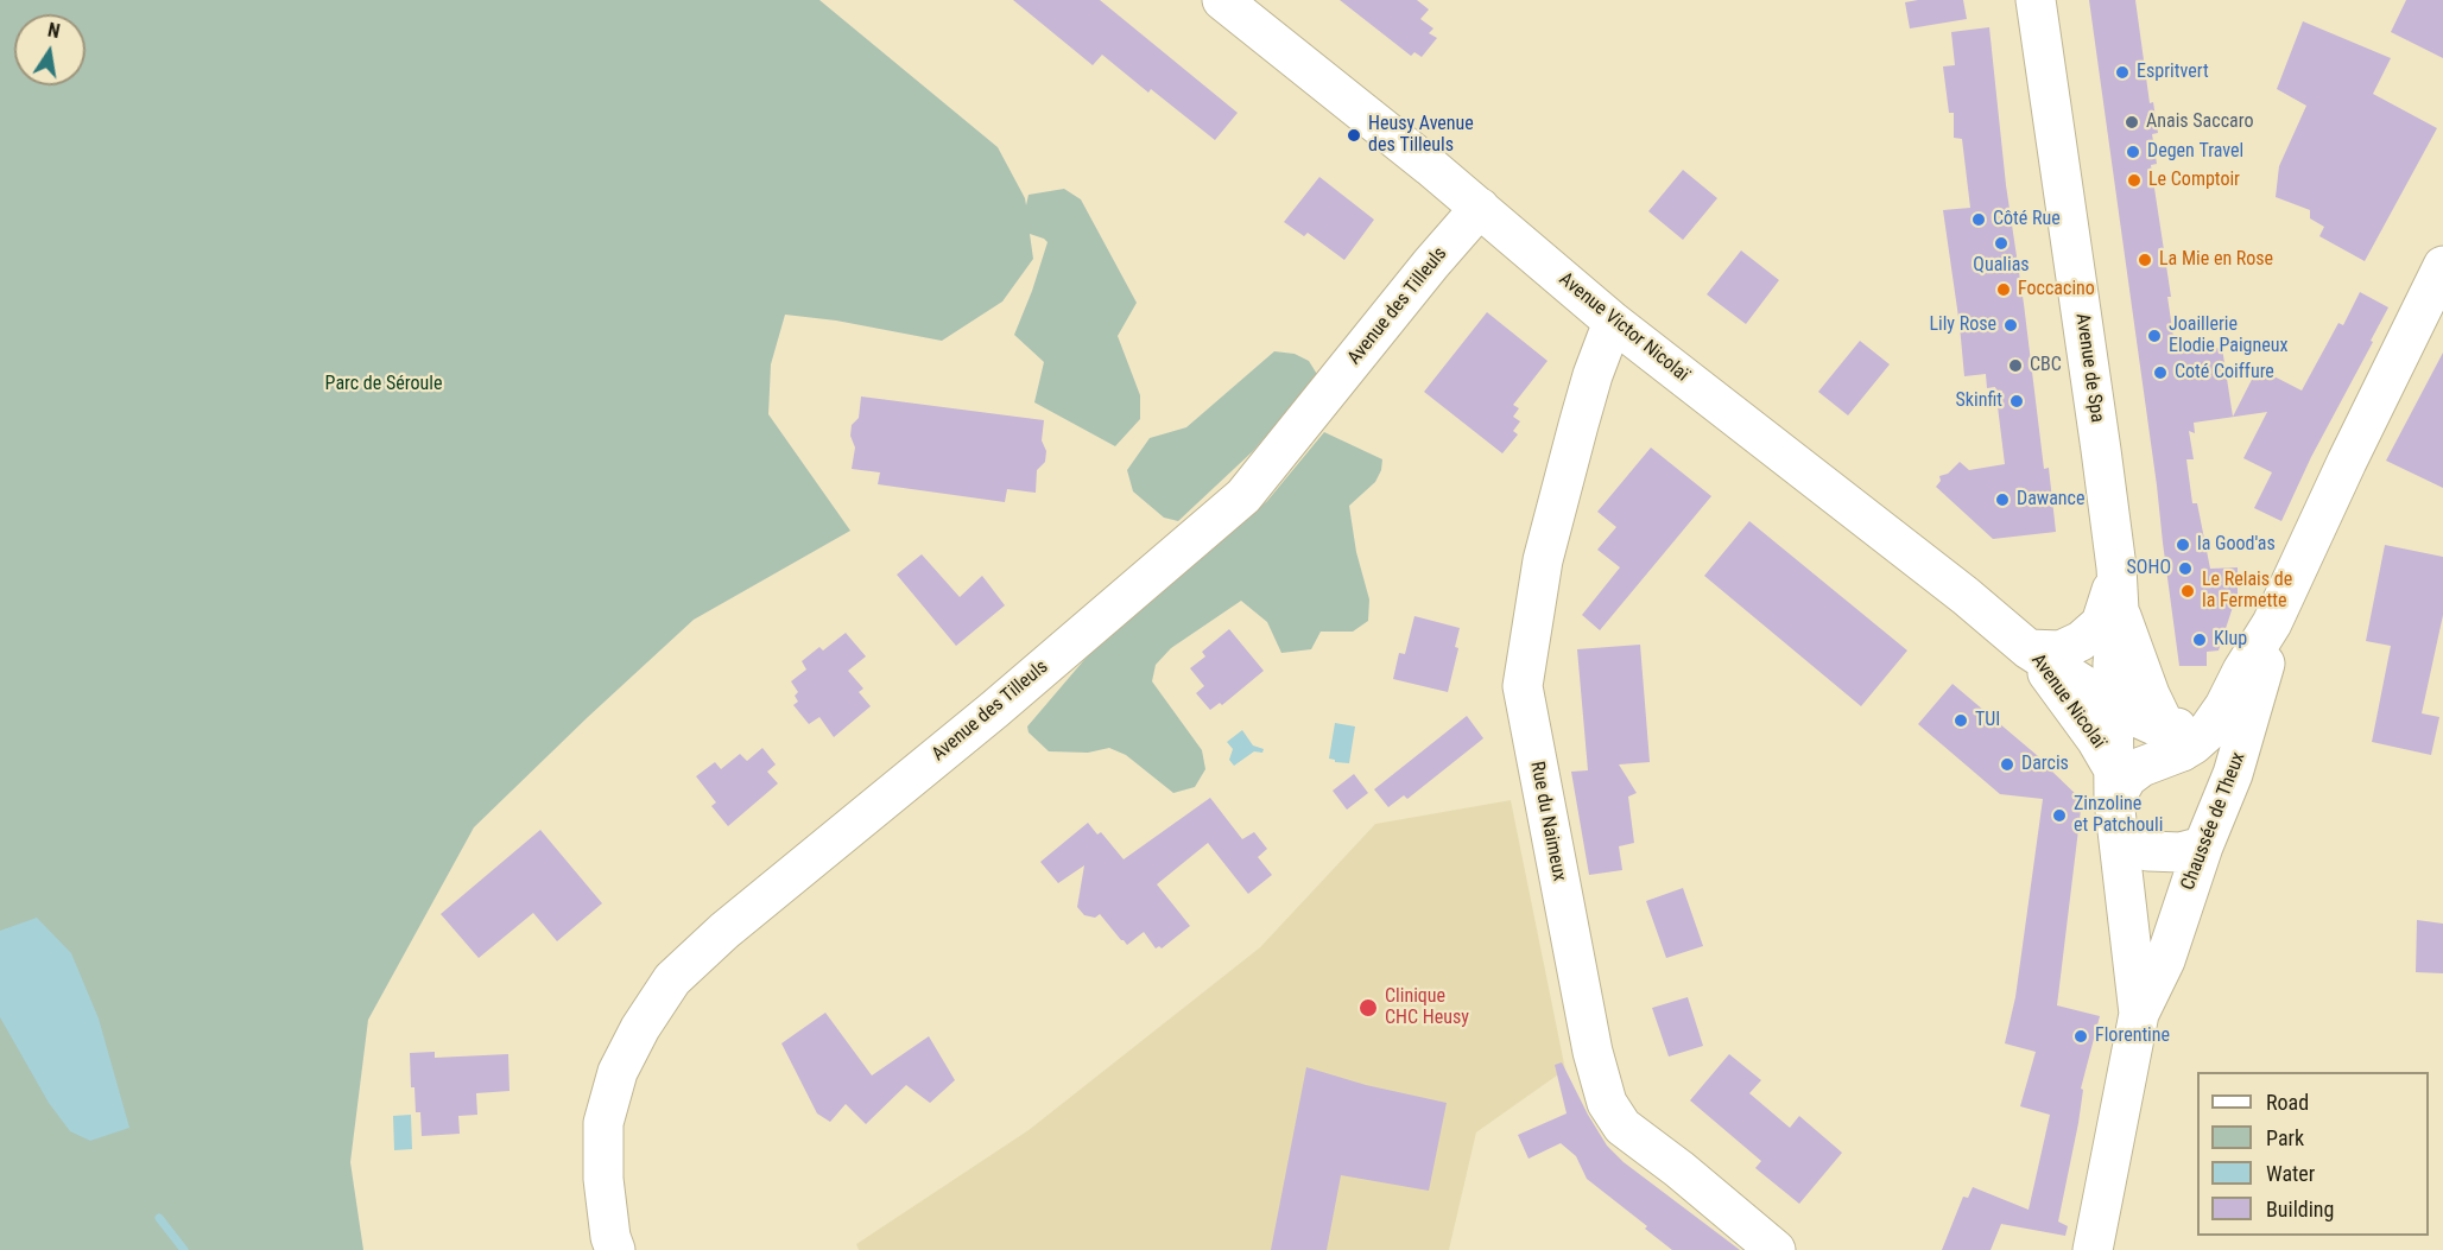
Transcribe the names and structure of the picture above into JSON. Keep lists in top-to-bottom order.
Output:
{
  "streets": {
    "street": [
      "Avenue des Tilleuls",
      "Avenue Victor Nicolaï",
      "Avenue de Spa",
      "Avenue Nicolaï",
      "Rue du Naimeux",
      "Chaussée de Theux"
    ]
  },
  "crossings": [
    ["Avenue des Tilleuls", "Avenue Victor Nicolaï"],
    ["Avenue Victor Nicolaï", "Avenue Nicolaï"],
    ["Avenue Victor Nicolaï", "Rue du Naimeux"],
    ["Avenue de Spa", "Avenue Nicolaï"],
    ["Avenue de Spa", "Chaussée de Theux"],
    ["Avenue Nicolaï", "Chaussée de Theux"]
  ],
  "parks": ["Parc de Séroule"],
  "places": [
    "Espritvert",
    "Anais Saccaro",
    "Heusy Avenue des Tilleuls",
    "Degen Travel",
    "Le Comptoir",
    "Côté Rue",
    "Qualias",
    "La Mie en Rose",
    "Foccacino",
    "Lily Rose",
    "Joaillerie Elodie Paigneux",
    "CBC",
    "Coté Coiffure",
    "Skinfit",
    "Dawance",
    "la Good'as",
    "SOHO",
    "Le Relais de la Fermette",
    "Klup",
    "TUI",
    "Darcis",
    "Zinzoline et Patchouli",
    "Clinique CHC Heusy",
    "Florentine"
  ],
  "legend": [
    "Road",
    "Park",
    "Water",
    "Building"
  ],
  "north": "top"
}
